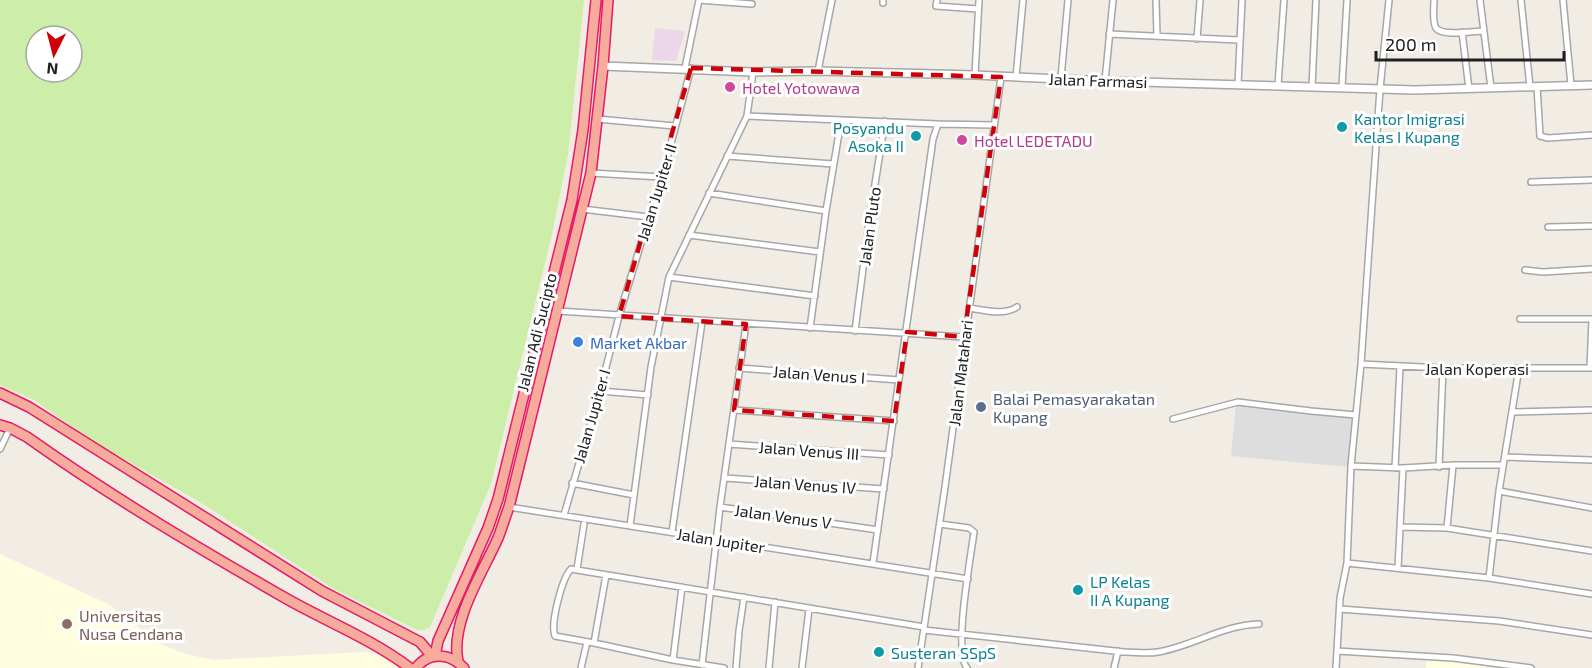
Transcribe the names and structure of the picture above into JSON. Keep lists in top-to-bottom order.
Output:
{
  "streets": {
    "highway": ["Jalan Adi Sucipto"],
    "street": [
      "Jalan Farmasi",
      "Jalan Jupiter II",
      "Jalan Pluto",
      "Jalan Koperasi",
      "Jalan Matahari",
      "Jalan Venus I",
      "Jalan Jupiter I",
      "Jalan Venus III",
      "Jalan Venus IV",
      "Jalan Venus V",
      "Jalan Jupiter"
    ]
  },
  "crossings": [
    ["Jalan Farmasi", "Jalan Jupiter II"],
    ["Jalan Farmasi", "Jalan Adi Sucipto"],
    ["Jalan Farmasi", "Jalan Matahari"],
    ["Jalan Jupiter II", "Jalan Jupiter I"],
    ["Jalan Adi Sucipto", "Jalan Jupiter"],
    ["Jalan Matahari", "Jalan Jupiter"],
    ["Jalan Jupiter I", "Jalan Jupiter"],
    ["Jalan Venus V", "Jalan Jupiter"]
  ],
  "places": [
    "Hotel Yotowawa",
    "Kantor Imigrasi Kelas I Kupang",
    "Posyandu Asoka II",
    "Hotel LEDETADU",
    "Market Akbar",
    "Balai Pemasyarakatan Kupang",
    "LP Kelas II A Kupang",
    "Universitas Nusa Cendana",
    "Susteran SSpS"
  ],
  "scale_bar": "200 m",
  "north": "bottom"
}
